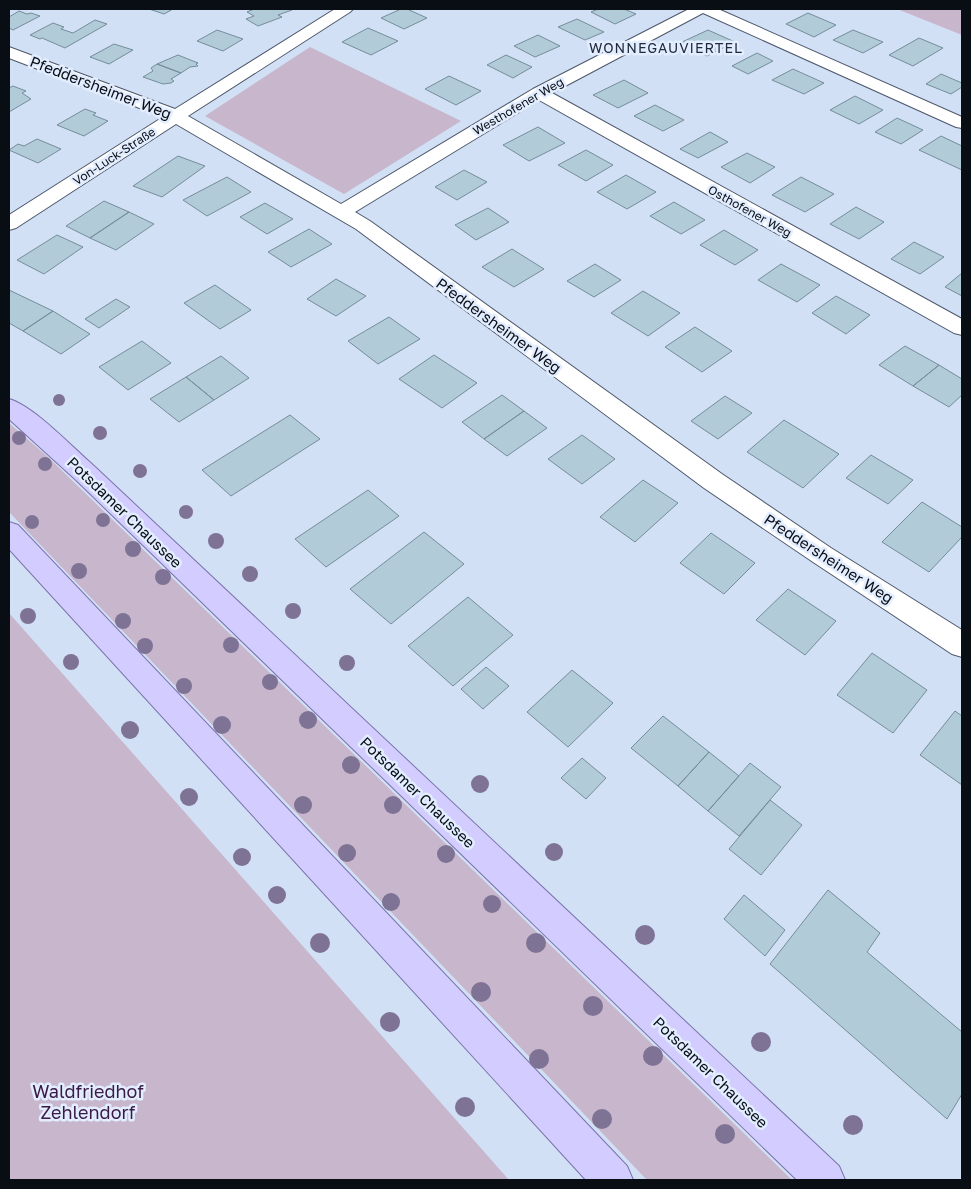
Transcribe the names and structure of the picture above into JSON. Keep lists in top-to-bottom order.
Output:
{
  "streets": {
    "main road": ["Potsdamer Chaussee"],
    "street": [
      "Pfeddersheimer Weg",
      "Westhofener Weg",
      "Von-Luck-Straße",
      "Osthofener Weg"
    ]
  },
  "crossings": [
    ["Pfeddersheimer Weg", "Westhofener Weg"],
    ["Pfeddersheimer Weg", "Von-Luck-Straße"],
    ["Westhofener Weg", "Osthofener Weg"]
  ],
  "districts": ["WONNEGAUVIERTEL"],
  "parks": ["Waldfriedhof Zehlendorf"]
}
